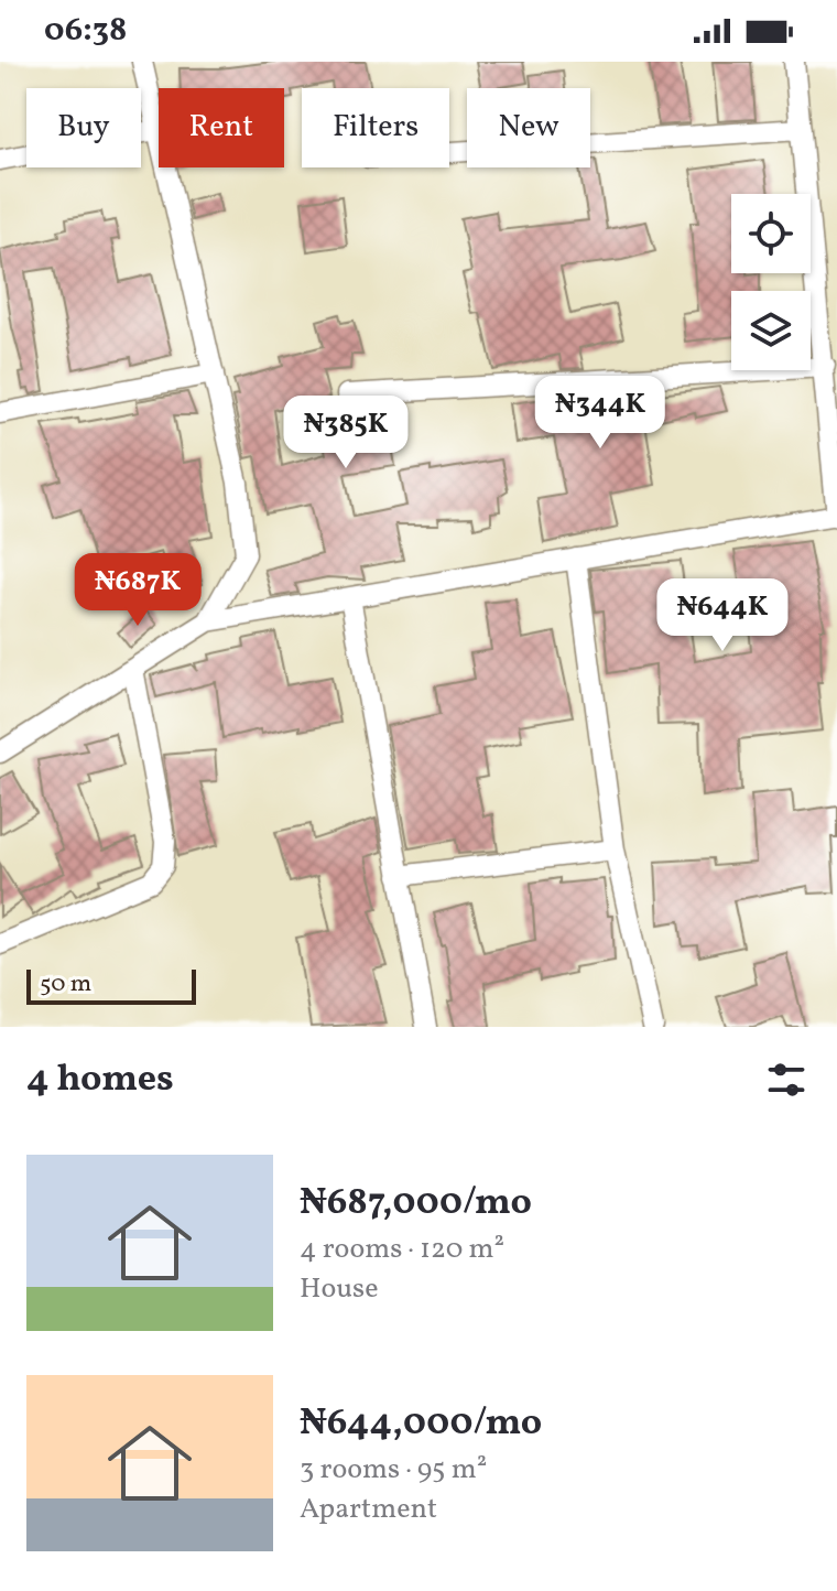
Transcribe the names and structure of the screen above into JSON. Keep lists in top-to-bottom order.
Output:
{
  "scale_bar": "50 m",
  "page": {
    "status": "06:38",
    "chip": [
      "Buy",
      "Rent",
      "Filters",
      "New"
    ],
    "price": [
      "₦344K",
      "₦385K",
      "₦687K",
      "₦644K"
    ],
    "scale": "50 m",
    "heading": "4 homes",
    "list": [
      {
        "name": "₦687,000/mo",
        "note": "4 rooms · 120 m² · House"
      },
      {
        "name": "₦644,000/mo",
        "note": "3 rooms · 95 m² · Apartment"
      }
    ]
  }
}
